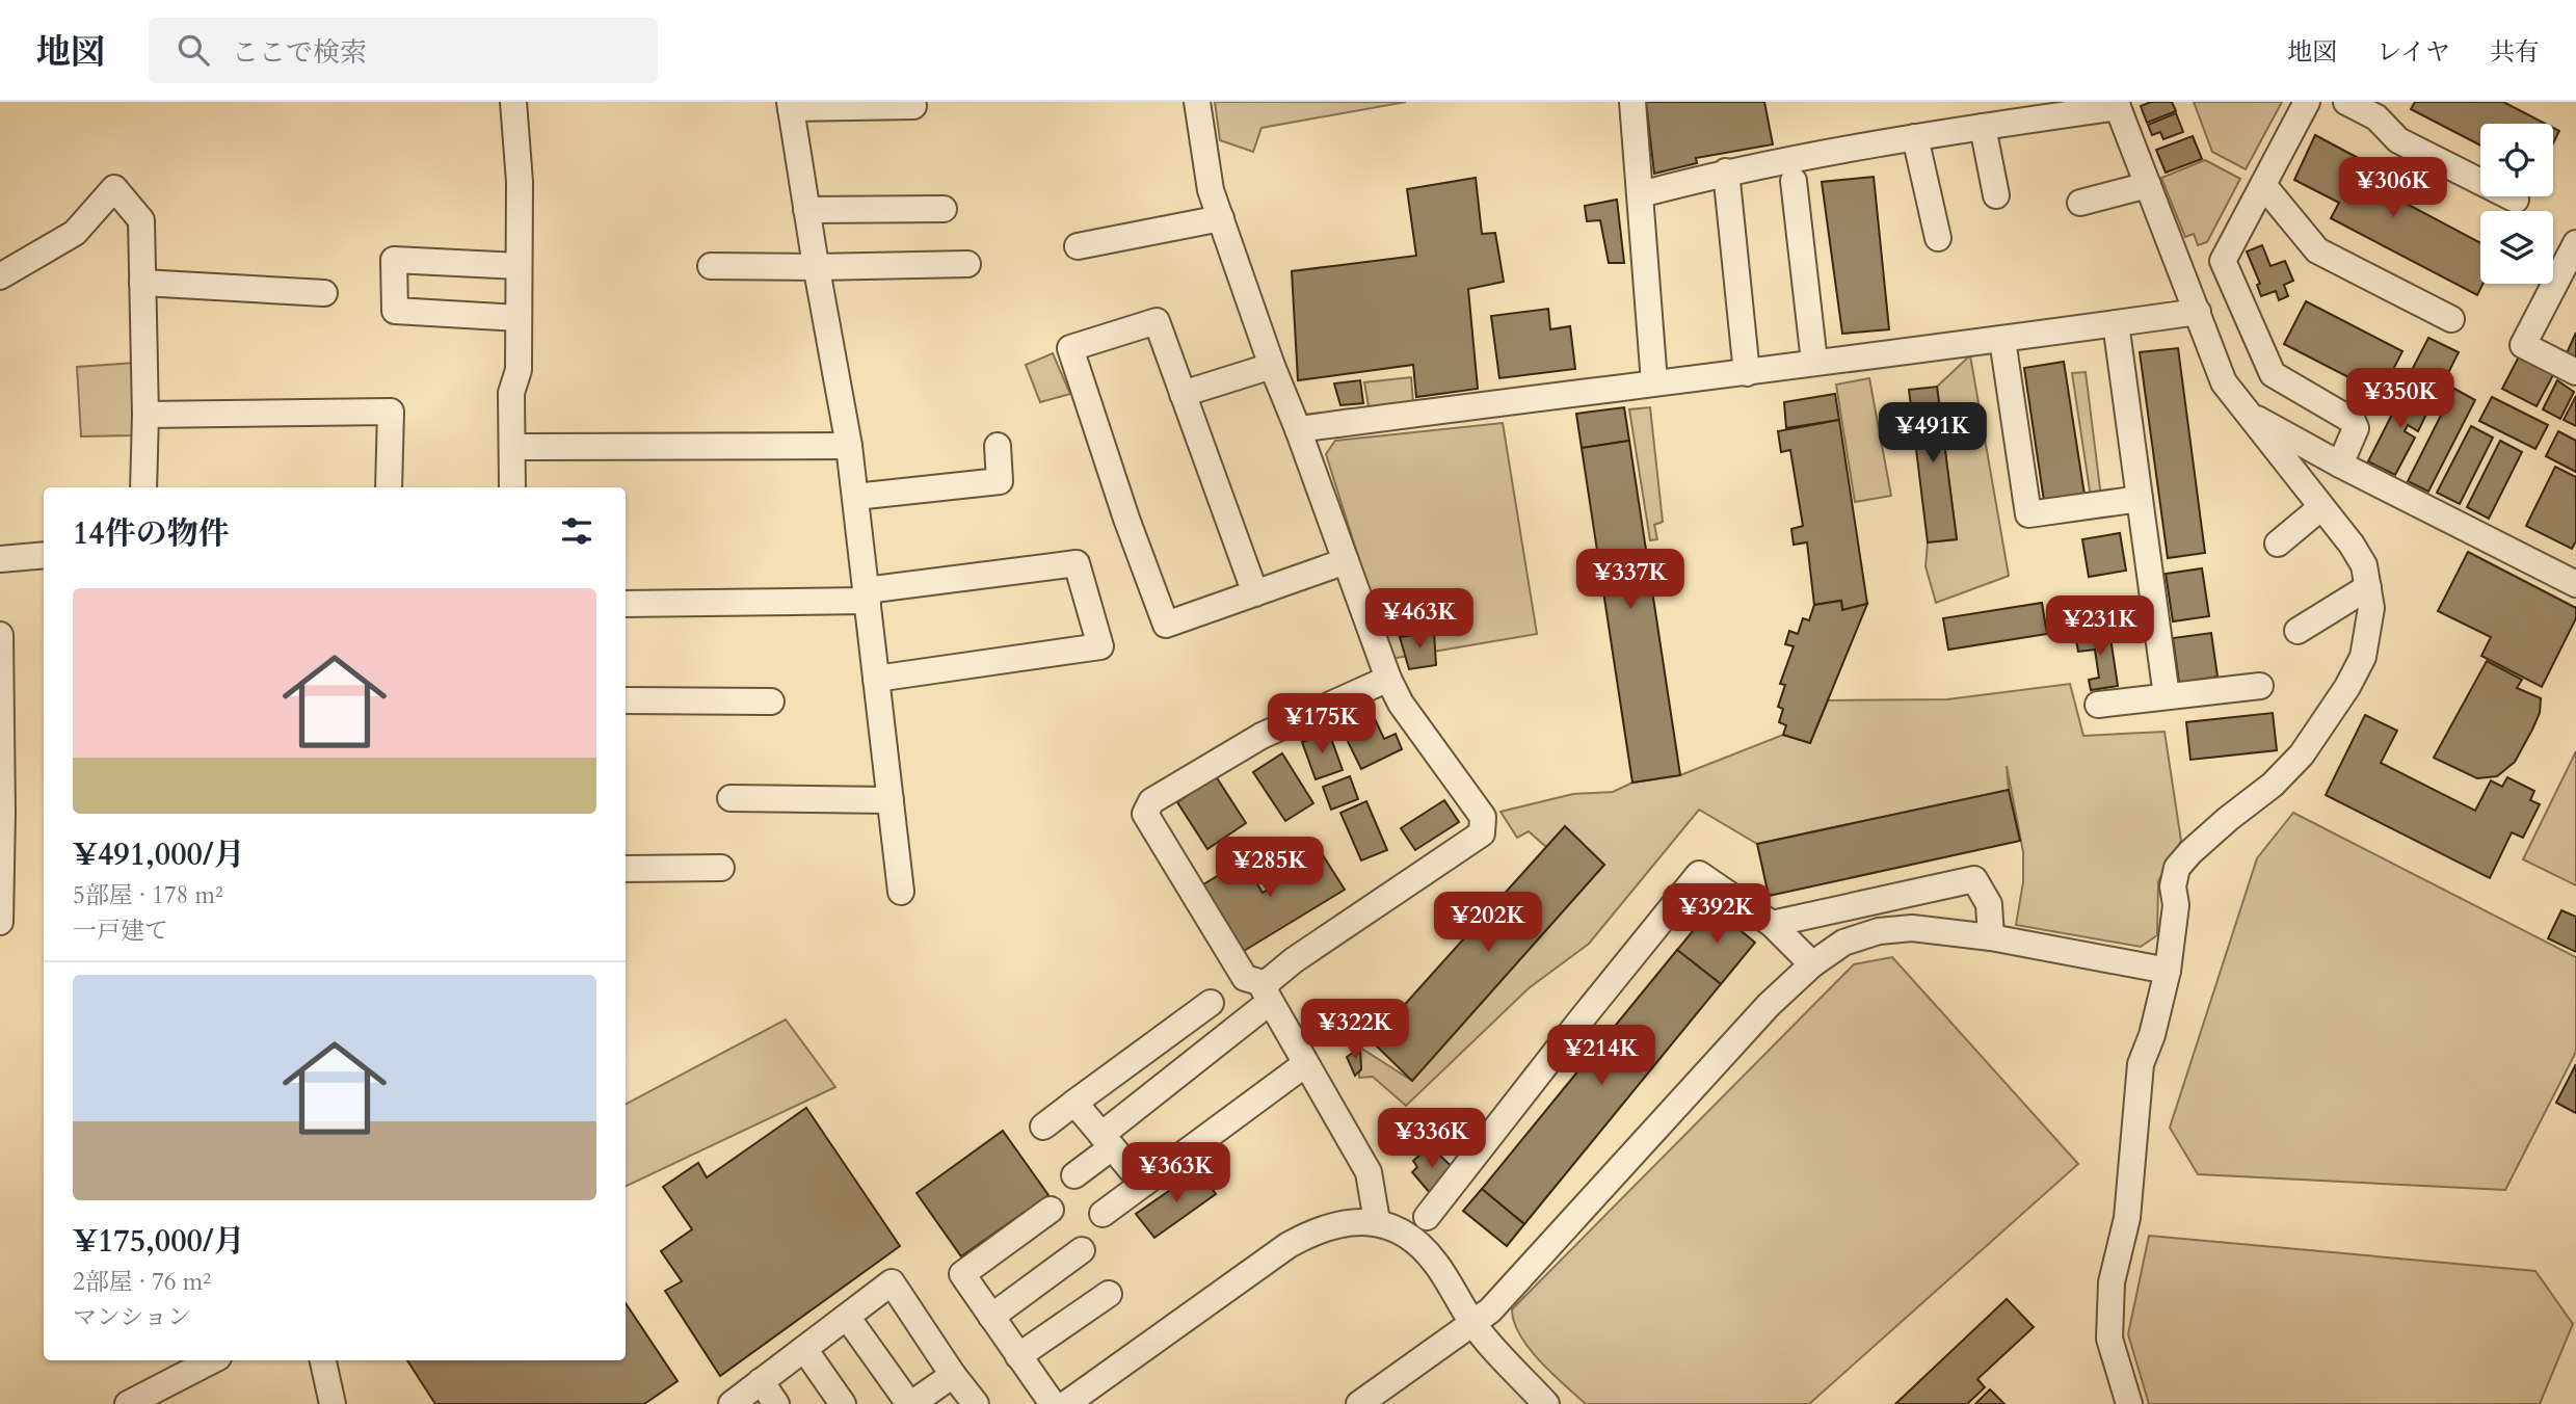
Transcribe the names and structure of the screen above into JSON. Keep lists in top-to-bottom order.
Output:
{
  "page": {
    "header": "地図",
    "search": "ここで検索",
    "nav": ["地図", "レイヤ", "共有"],
    "price": [
      "¥306K",
      "¥350K",
      "¥491K",
      "¥337K",
      "¥463K",
      "¥231K",
      "¥175K",
      "¥285K",
      "¥392K",
      "¥202K",
      "¥322K",
      "¥214K",
      "¥336K",
      "¥363K"
    ],
    "heading": "14件の物件",
    "list": [
      {
        "name": "¥491,000/月",
        "note": "5部屋 · 178 m² · 一戸建て"
      },
      {
        "name": "¥175,000/月",
        "note": "2部屋 · 76 m² · マンション"
      }
    ]
  }
}
